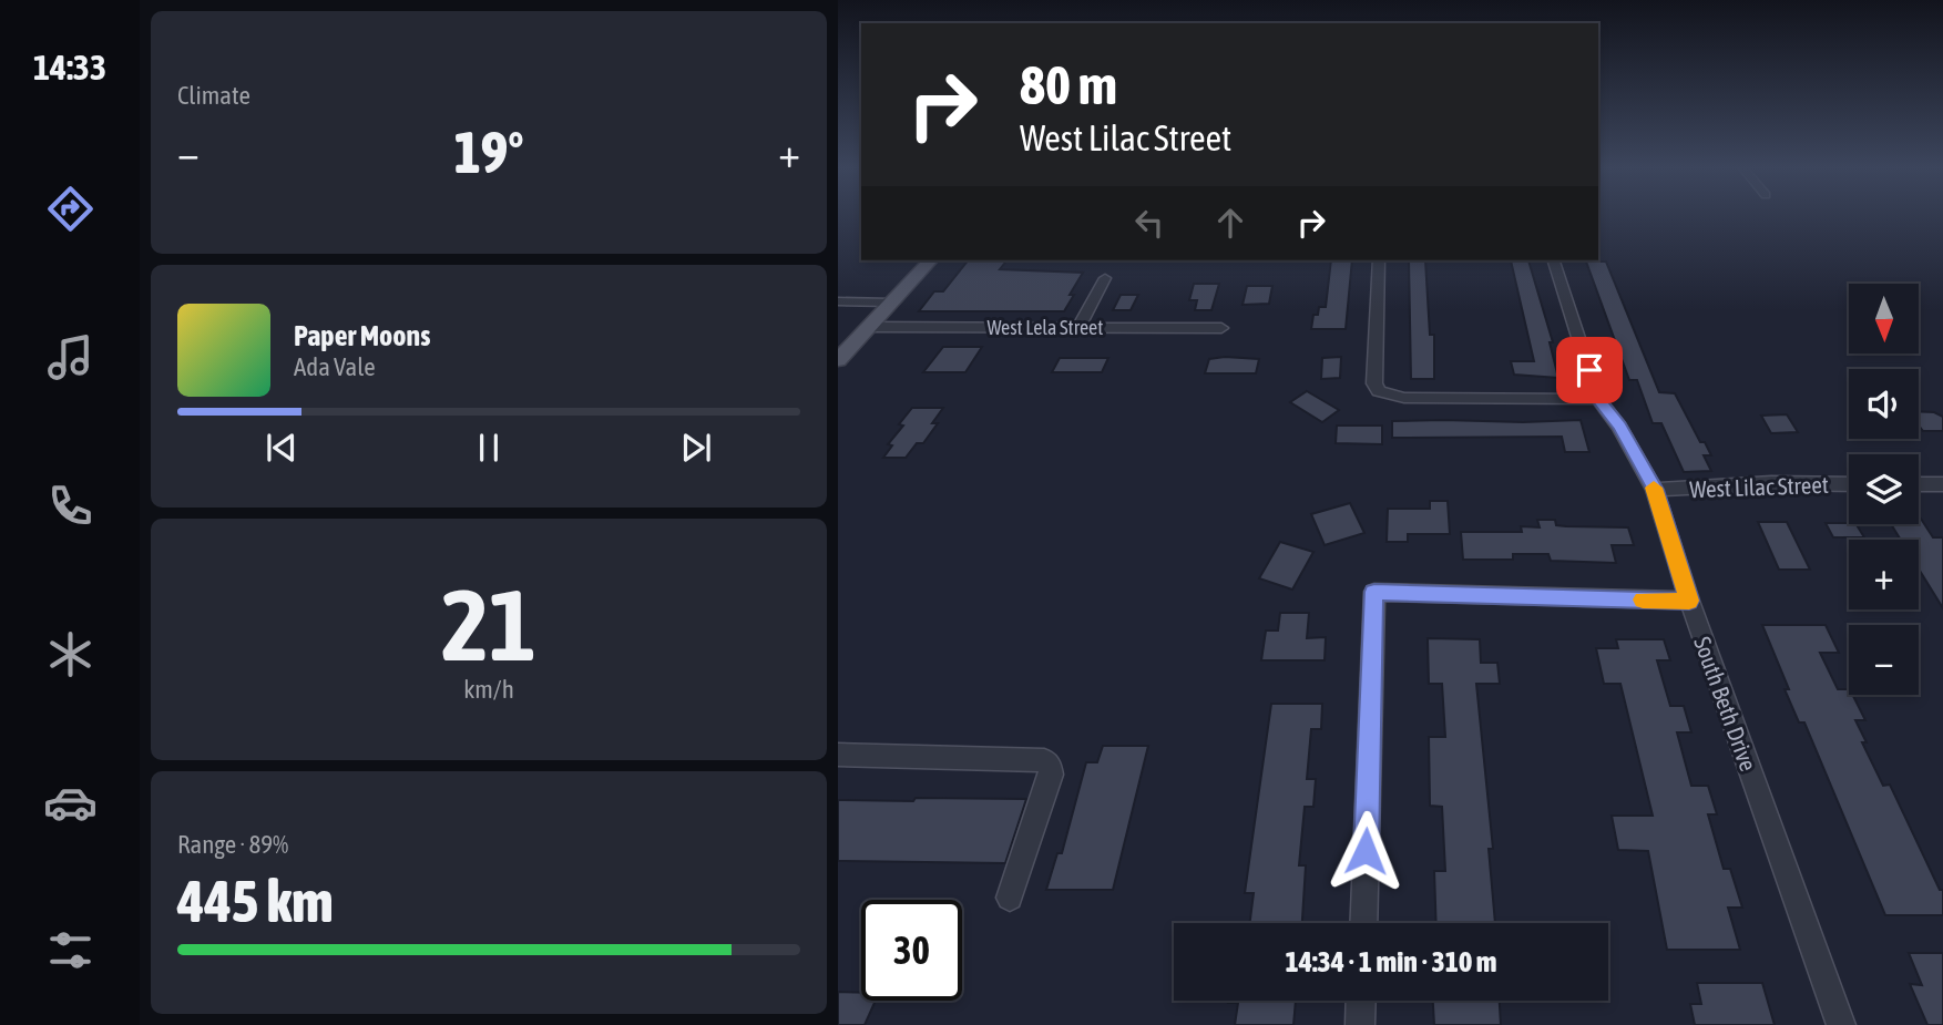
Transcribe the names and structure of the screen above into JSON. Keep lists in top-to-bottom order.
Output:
{
  "streets": {
    "street": ["West Lela Street", "West Lilac Street", "South Beth Drive"]
  },
  "crossings": [
    ["West Lilac Street", "South Beth Drive"]
  ],
  "north": "bottom",
  "page": {
    "tabs": "14:33",
    "tile": [
      "Climate",
      ["21", "km/h"],
      ["Range · 89%", "445 km"]
    ],
    "turn": ["80 m", "West Lilac Street"],
    "heat": ["−", "19°", "+"],
    "map_buttons": ["+", "−"],
    "song": ["Paper Moons", "Ada Vale"],
    "limit": "30",
    "trip": "14:34 · 1 min · 310 m"
  }
}
